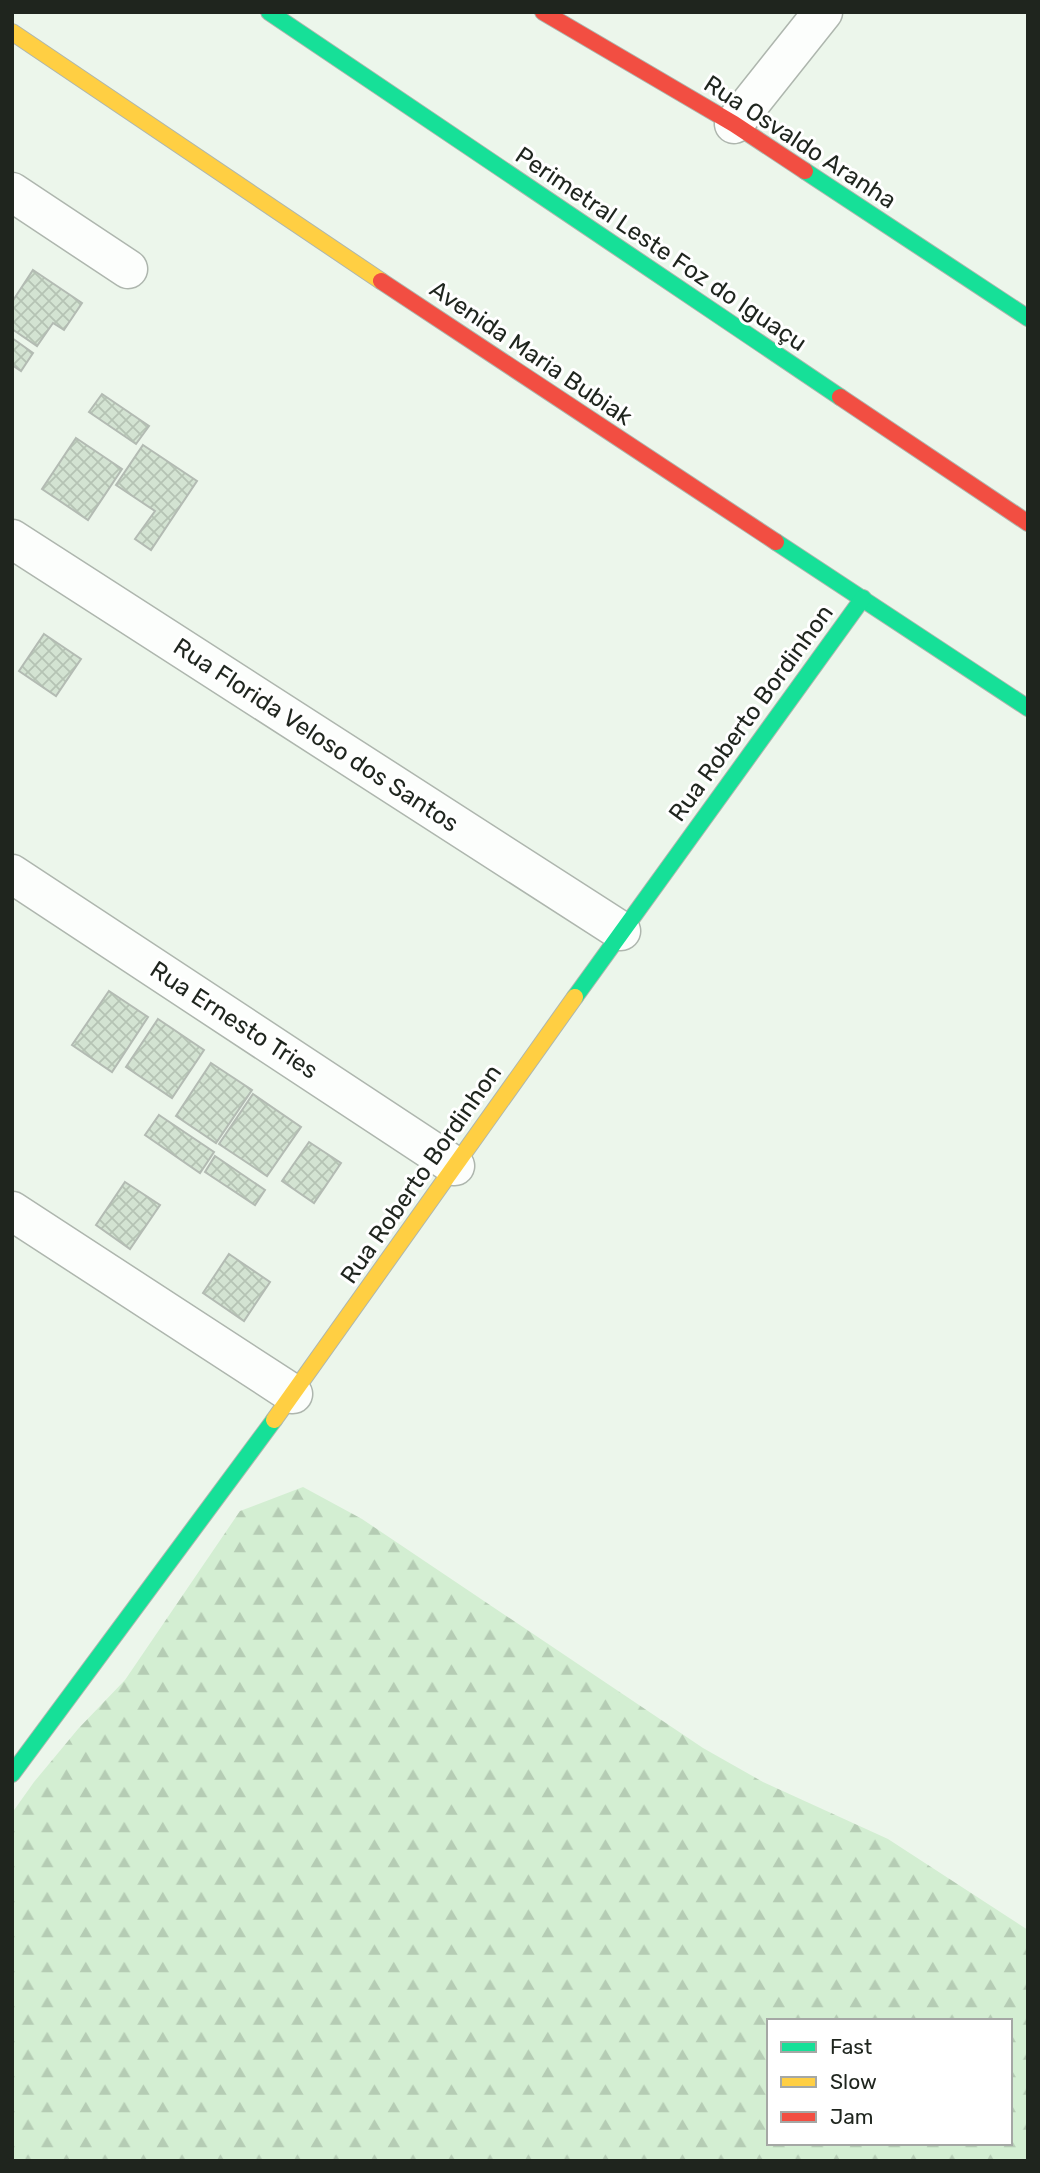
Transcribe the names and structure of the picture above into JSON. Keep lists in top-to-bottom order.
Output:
{
  "streets": {
    "main road": [
      "Rua Osvaldo Aranha",
      "Perimetral Leste Foz do Iguaçu",
      "Avenida Maria Bubiak",
      "Rua Roberto Bordinhon"
    ],
    "street": ["Rua Florida Veloso dos Santos", "Rua Ernesto Tries"]
  },
  "crossings": [
    ["Avenida Maria Bubiak", "Rua Roberto Bordinhon"],
    ["Rua Roberto Bordinhon", "Rua Florida Veloso dos Santos"],
    ["Rua Roberto Bordinhon", "Rua Ernesto Tries"]
  ],
  "legend": ["Fast", "Slow", "Jam"]
}
